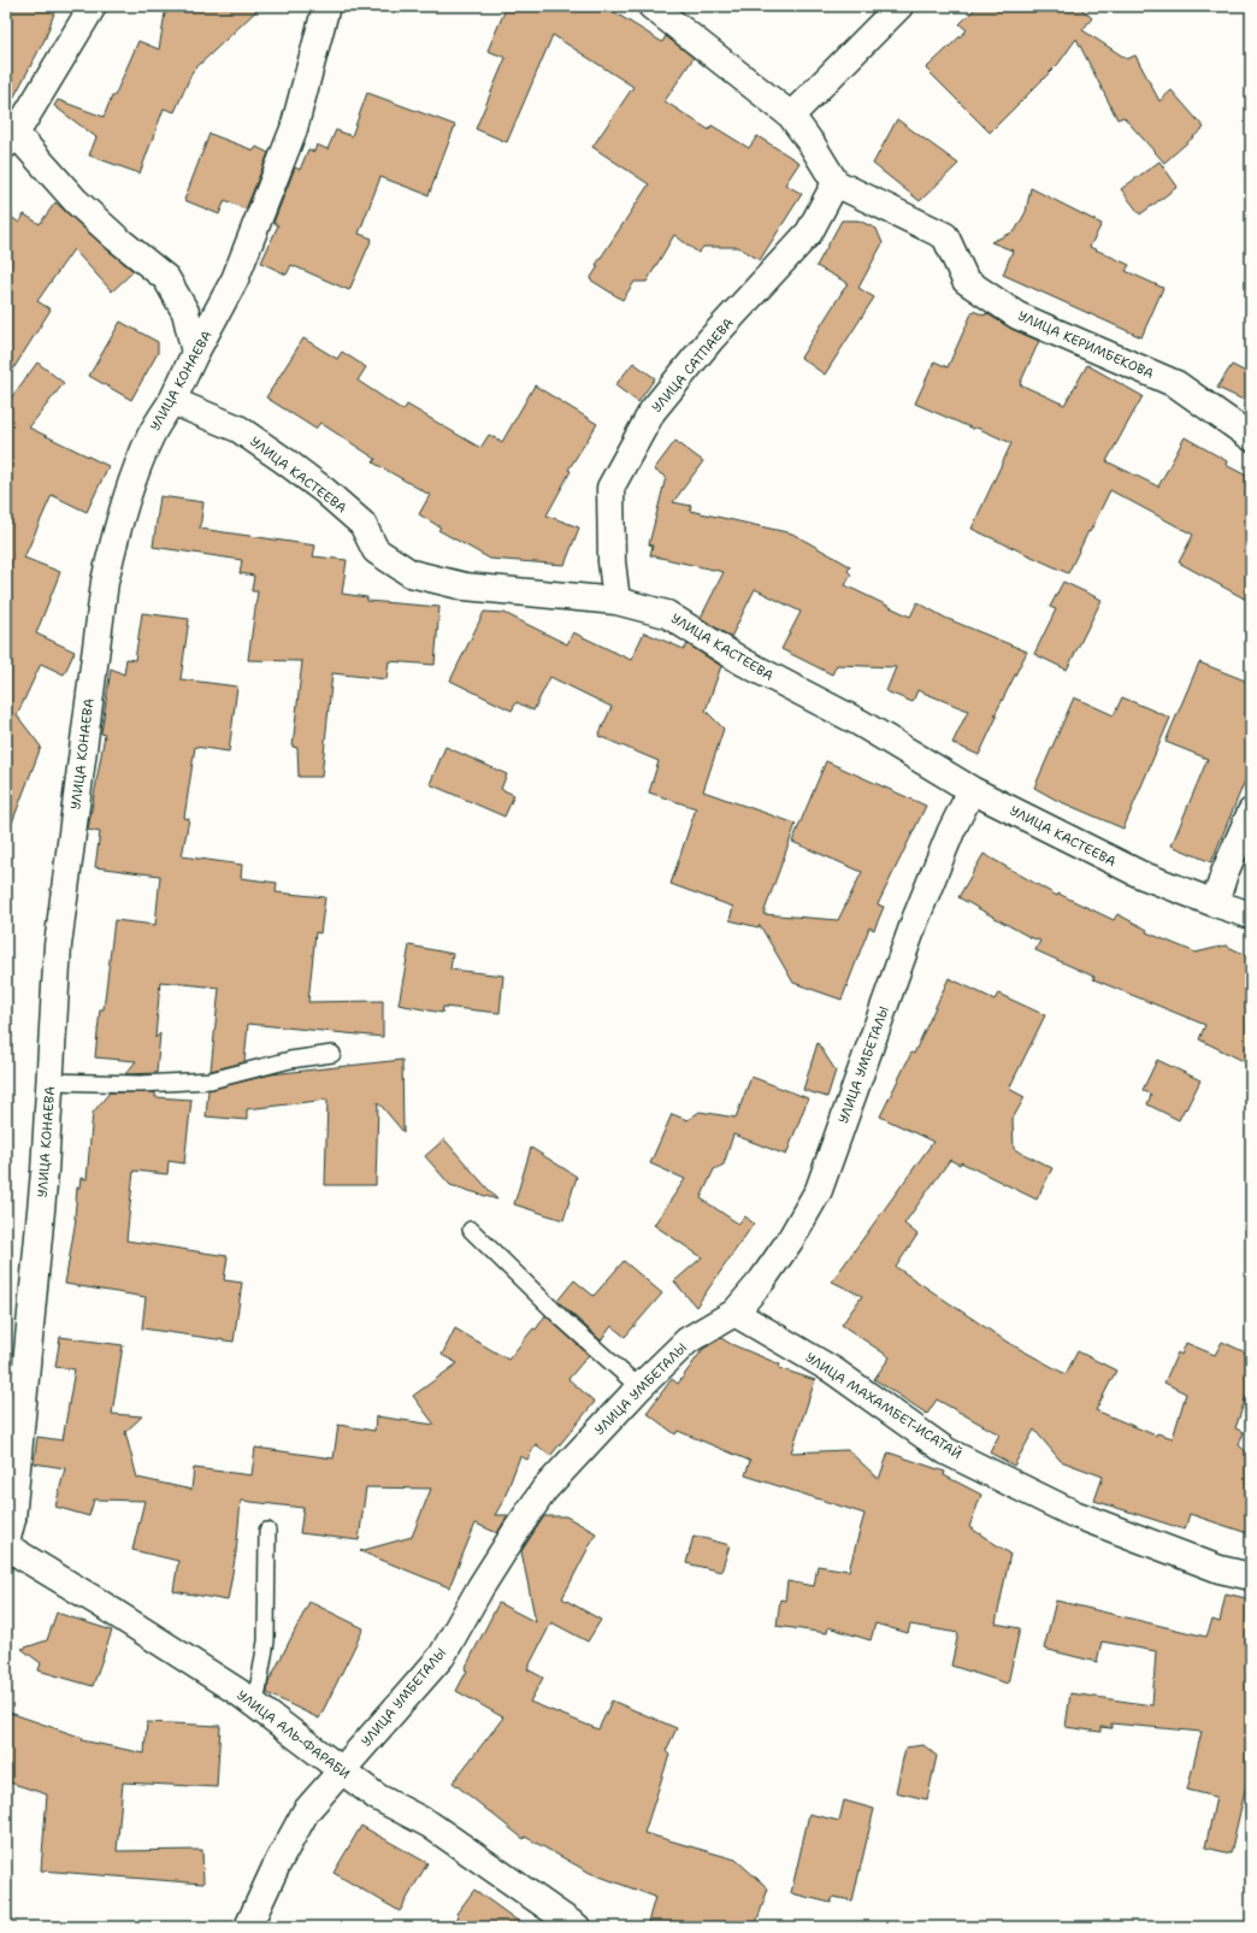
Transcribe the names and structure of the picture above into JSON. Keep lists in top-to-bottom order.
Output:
{
  "streets": {
    "street": [
      "УЛИЦА КЕРИМБЕКОВА",
      "УЛИЦА САТПАЕВА",
      "УЛИЦА КОНАЕВА",
      "УЛИЦА КАСТЕЕВА",
      "УЛИЦА УМБЕТАЛЫ",
      "УЛИЦА МАХАМБЕТ-ИСАТАЙ",
      "УЛИЦА АЛЬ-ФАРАБИ"
    ]
  },
  "crossings": [
    ["УЛИЦА КЕРИМБЕКОВА", "УЛИЦА САТПАЕВА"],
    ["УЛИЦА САТПАЕВА", "УЛИЦА КАСТЕЕВА"],
    ["УЛИЦА КОНАЕВА", "УЛИЦА КАСТЕЕВА"],
    ["УЛИЦА КОНАЕВА", "УЛИЦА АЛЬ-ФАРАБИ"],
    ["УЛИЦА КАСТЕЕВА", "УЛИЦА УМБЕТАЛЫ"],
    ["УЛИЦА УМБЕТАЛЫ", "УЛИЦА МАХАМБЕТ-ИСАТАЙ"],
    ["УЛИЦА УМБЕТАЛЫ", "УЛИЦА АЛЬ-ФАРАБИ"]
  ]
}
